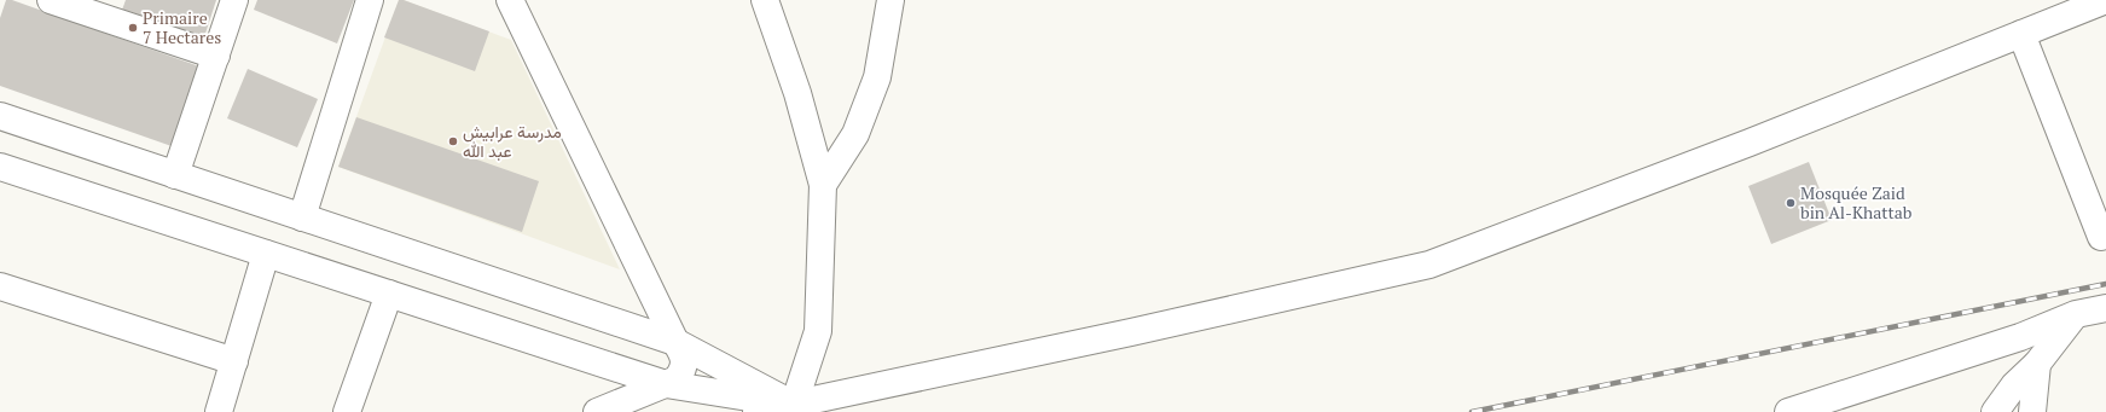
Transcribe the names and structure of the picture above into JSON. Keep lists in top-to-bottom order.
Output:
{
  "places": ["Primaire 7 Hectares", "مدرسة عرابيش عبد الله", "Mosquée Zaid bin Al-Khattab"]
}
